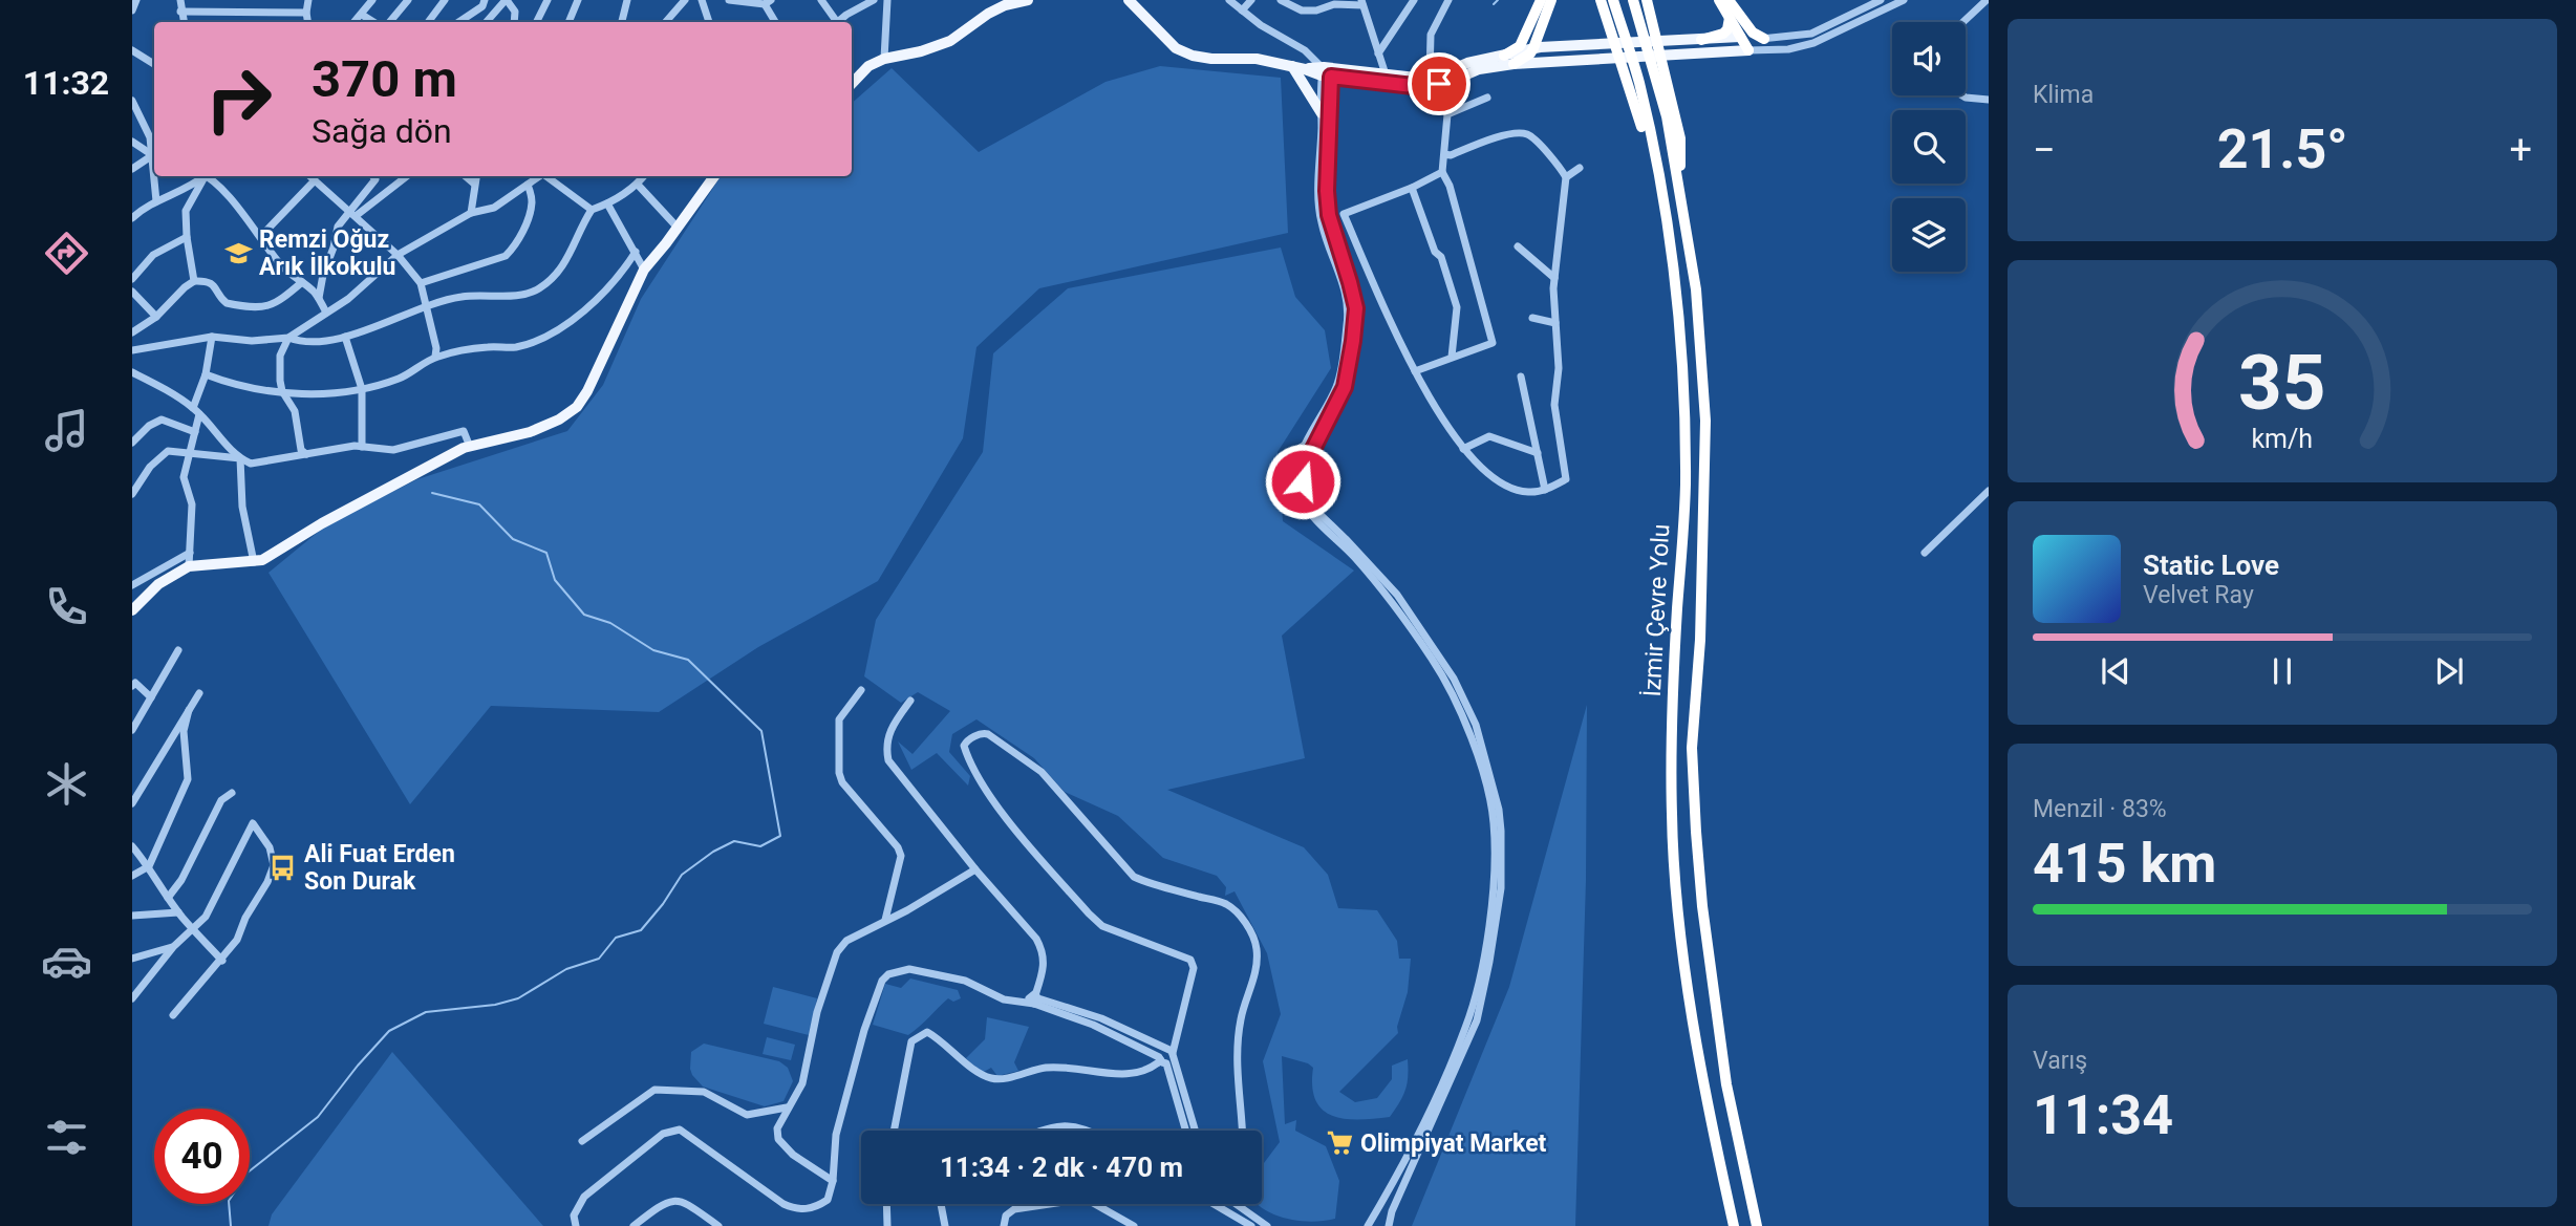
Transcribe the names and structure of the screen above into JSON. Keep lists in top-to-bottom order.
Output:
{
  "streets": {
    "highway": ["İzmir Çevre Yolu"]
  },
  "places": {
    "school or university": ["Remzi Oğuz Arık İlkokulu"],
    "bus stop": ["Ali Fuat Erden Son Durak"],
    "supermarket": ["Olimpiyat Market"]
  },
  "page": {
    "tabs": "11:32",
    "tile": [
      "Klima",
      ["Menzil · 83%", "415 km"],
      ["Varış", "11:34"]
    ],
    "turn": ["370 m", "Sağa dön"],
    "heat": ["−", "21.5°", "+"],
    "song": ["Static Love", "Velvet Ray"],
    "limit": "40",
    "trip": "11:34 · 2 dk · 470 m",
    "gauge": ["35", "km/h"]
  }
}
